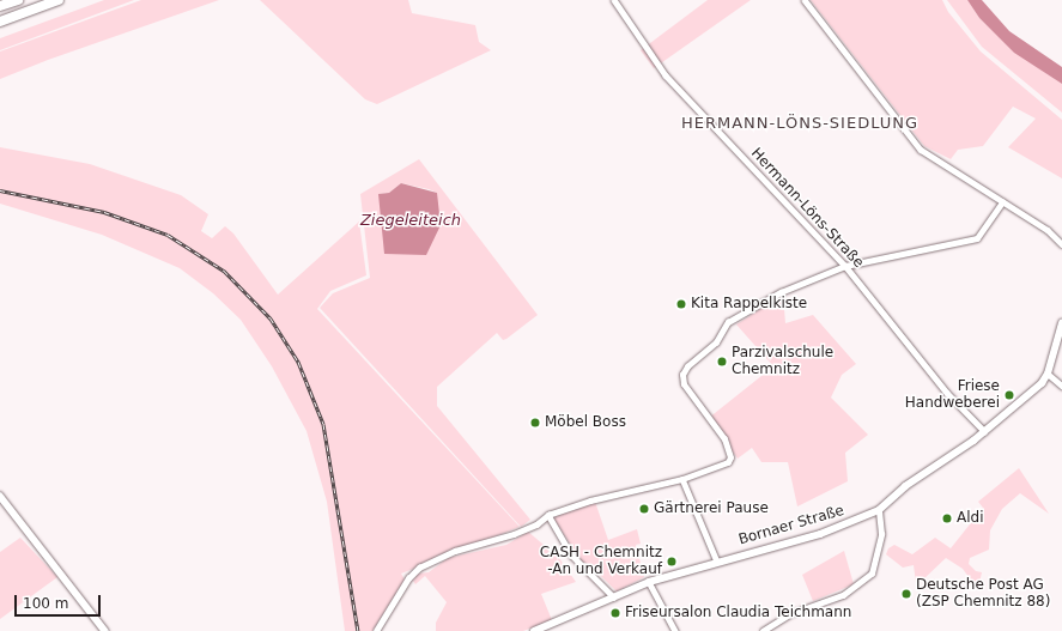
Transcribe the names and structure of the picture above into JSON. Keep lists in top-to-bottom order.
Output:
{
  "streets": {
    "main road": ["Bornaer Straße"],
    "street": ["Hermann-Löns-Straße"]
  },
  "crossings": [
    ["Hermann-Löns-Straße", "Bornaer Straße"]
  ],
  "districts": ["HERMANN-LÖNS-SIEDLUNG"],
  "water": ["Ziegeleiteich"],
  "places": [
    "Kita Rappelkiste",
    "Parzivalschule Chemnitz",
    "Friese Handweberei",
    "Möbel Boss",
    "Gärtnerei Pause",
    "Aldi",
    "CASH - Chemnitz -An und Verkauf",
    "Deutsche Post AG (ZSP Chemnitz 88)",
    "Friseursalon Claudia Teichmann"
  ],
  "scale_bar": "100 m"
}
